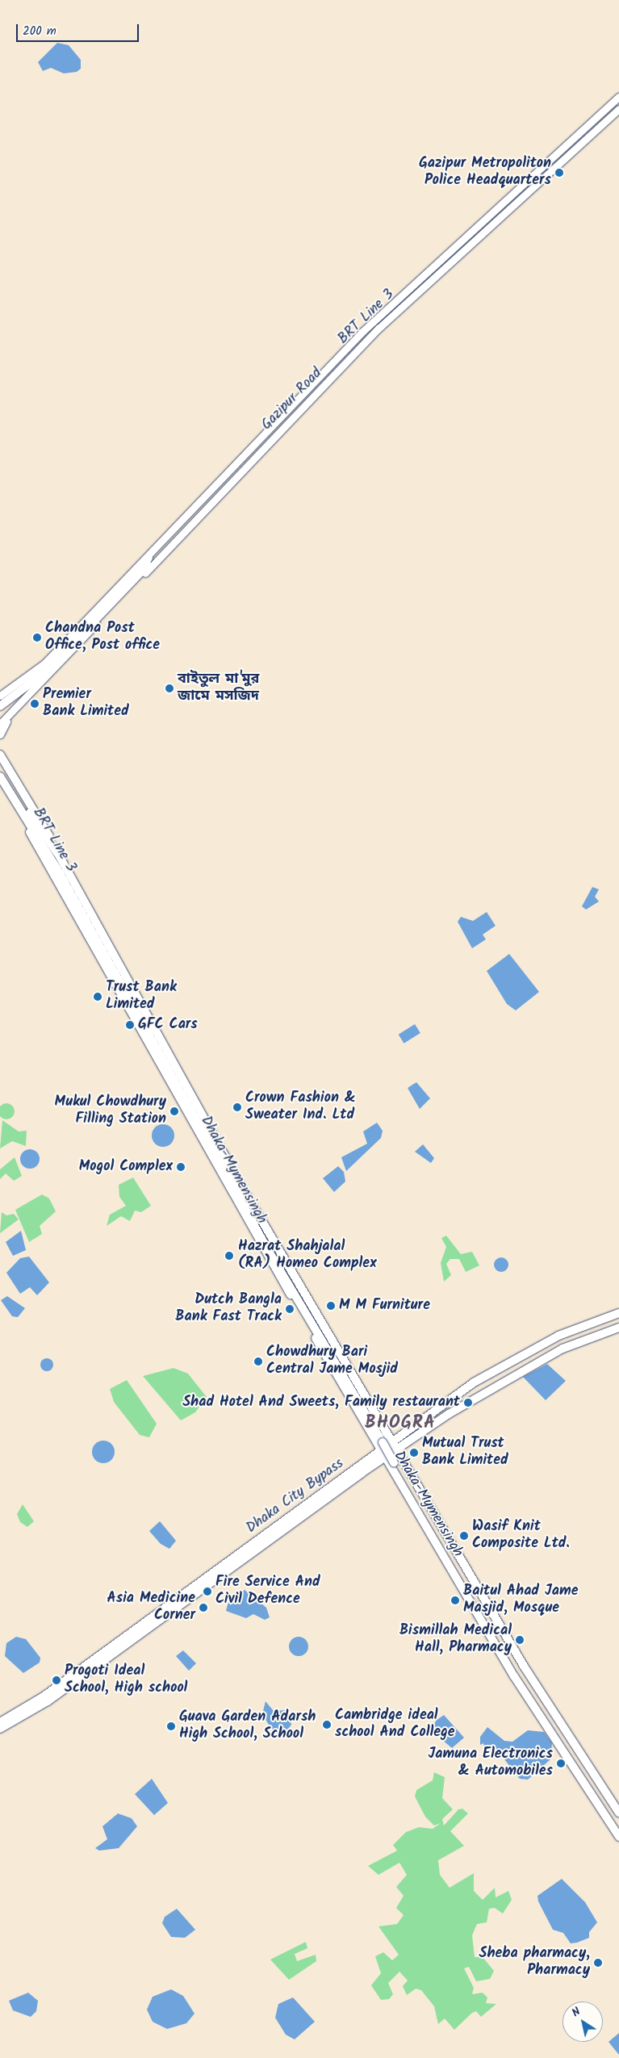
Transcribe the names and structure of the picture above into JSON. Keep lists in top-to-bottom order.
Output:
{
  "streets": {
    "highway": ["BRT Line 3", "Dhaka-Mymensingh", "Dhaka City Bypass"],
    "main road": ["Gazipur Road"]
  },
  "crossings": [
    ["BRT Line 3", "Gazipur Road"],
    ["BRT Line 3", "Dhaka-Mymensingh"],
    ["Dhaka-Mymensingh", "Dhaka City Bypass"]
  ],
  "districts": ["BHOGRA"],
  "places": [
    "Gazipur Metropoliton Police Headquarters",
    "Chandna Post Office, Post office",
    "বাইতুল মা'মুর জামে মসজিদ",
    "Premier Bank Limited",
    "Trust Bank Limited",
    "GFC Cars",
    "Crown Fashion & Sweater Ind. Ltd",
    "Mukul Chowdhury Filling Station",
    "Mogol Complex",
    "Hazrat Shahjalal (RA) Homeo Complex",
    "M M Furniture",
    "Dutch Bangla Bank Fast Track",
    "Chowdhury Bari Central Jame Mosjid",
    "Shad Hotel And Sweets, Family restaurant",
    "Mutual Trust Bank Limited",
    "Wasif Knit Composite Ltd.",
    "Fire Service And Civil Defence",
    "Baitul Ahad Jame Masjid, Mosque",
    "Asia Medicine Corner",
    "Bismillah Medical Hall, Pharmacy",
    "Progoti Ideal School, High school",
    "Cambridge ideal school And College",
    "Guava Garden Adarsh High School, School",
    "Jamuna Electronics & Automobiles",
    "Sheba pharmacy, Pharmacy"
  ],
  "scale_bar": "200 m",
  "north": "top left"
}
